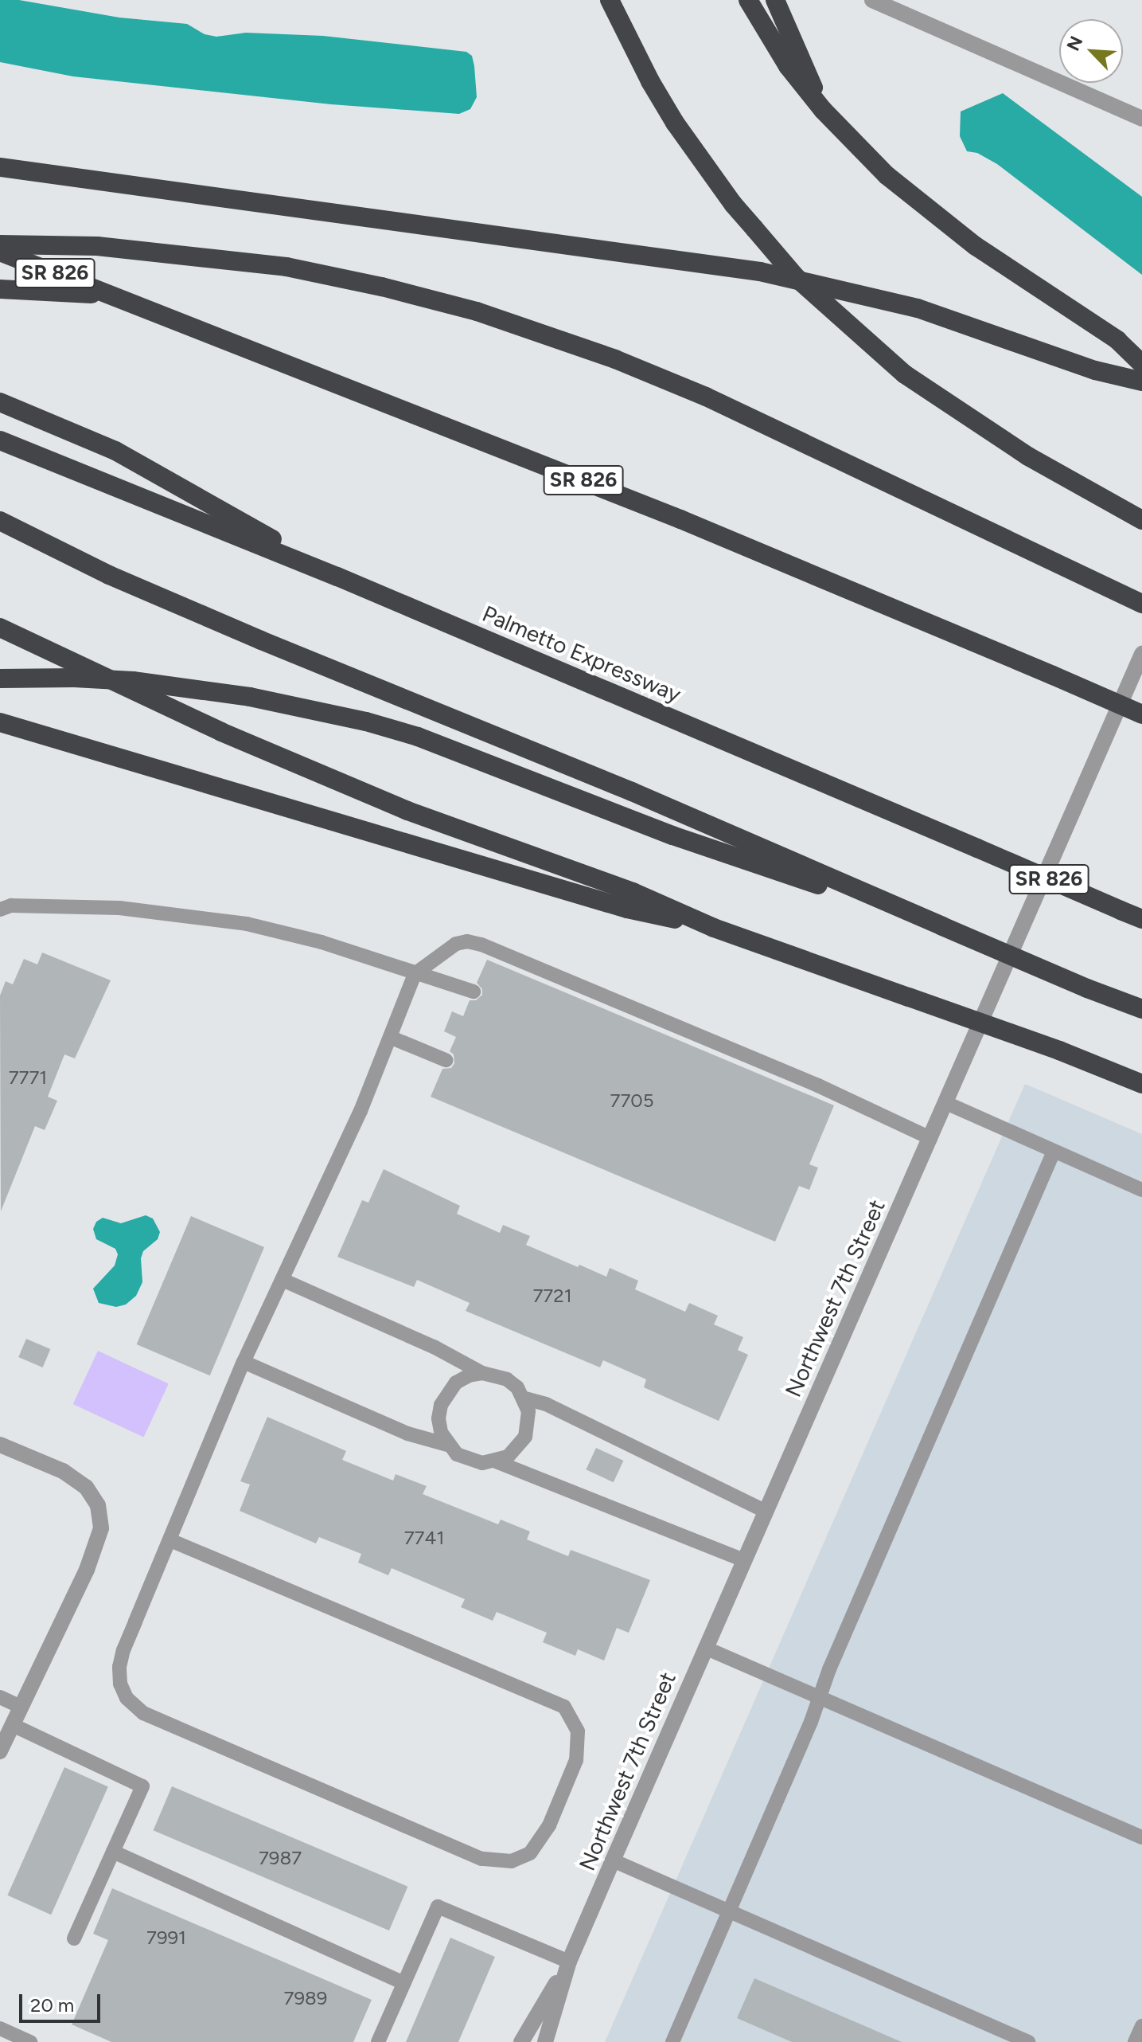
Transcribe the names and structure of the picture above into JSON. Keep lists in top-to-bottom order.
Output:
{
  "streets": {
    "highway": ["SR 826", "Palmetto Expressway"],
    "street": ["Northwest 7th Street"]
  },
  "house_numbers": [
    "7771",
    "7705",
    "7721",
    "7741",
    "7987",
    "7991",
    "7989"
  ],
  "scale_bar": "20 m",
  "north": "top left"
}
